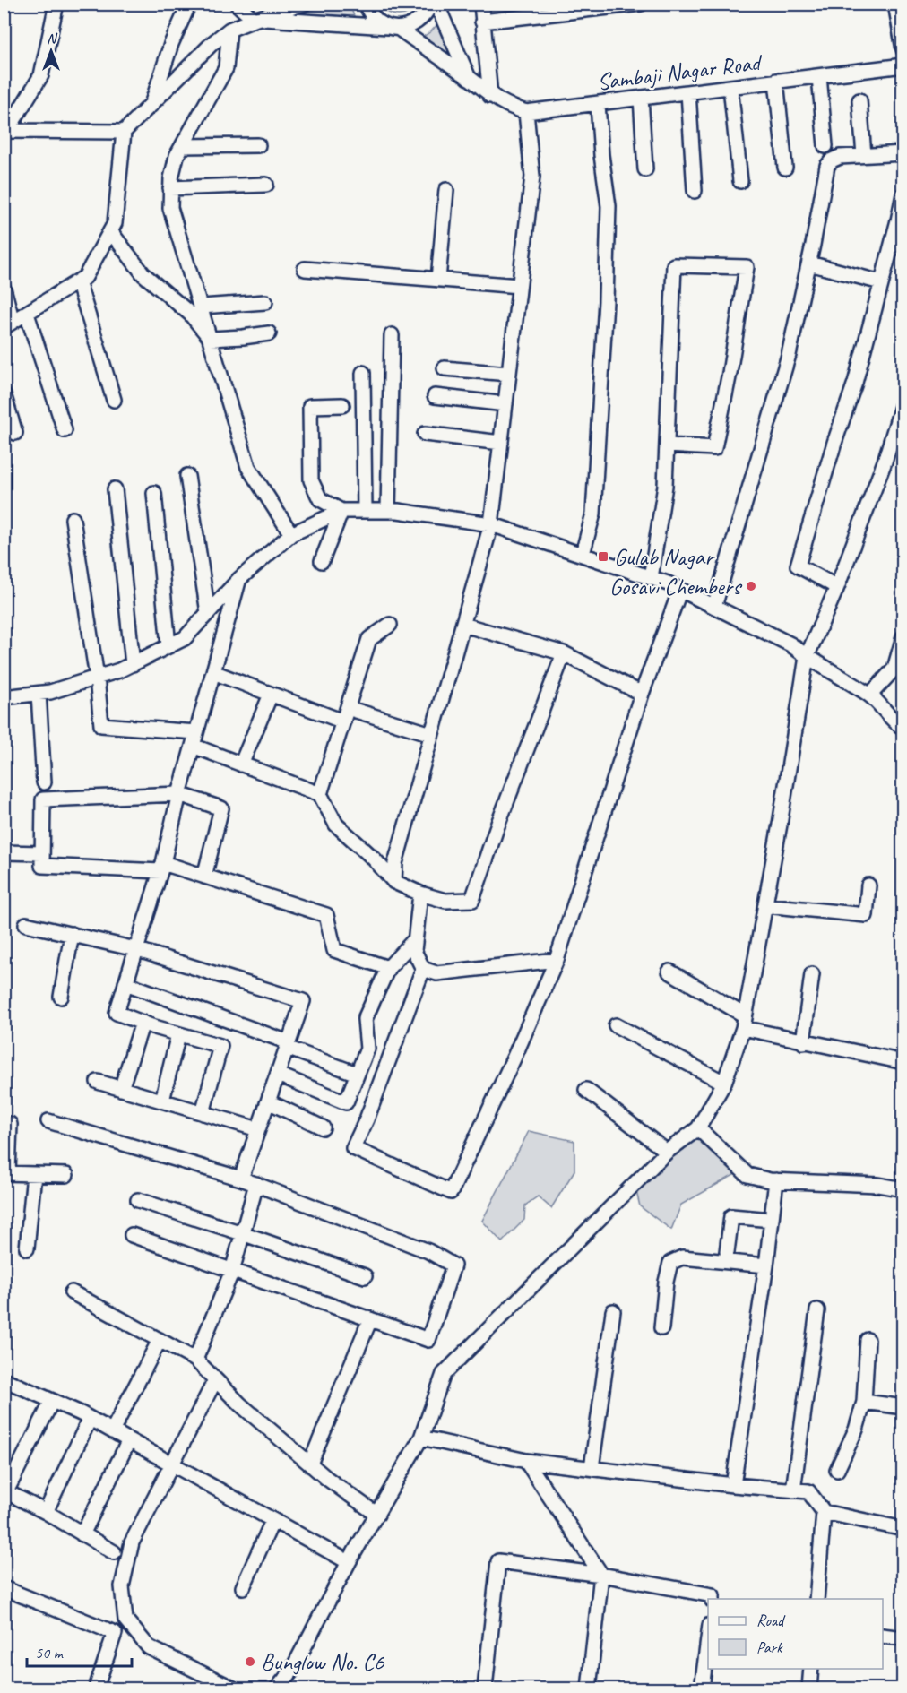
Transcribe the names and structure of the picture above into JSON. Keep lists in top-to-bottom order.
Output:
{
  "streets": {
    "street": ["Sambaji Nagar Road"]
  },
  "places": {
    "transit": ["Gulab Nagar"],
    "other": ["Gosavi Chembers", "Bunglow No. C6"]
  },
  "legend": ["Road", "Park"],
  "scale_bar": "50 m",
  "north": "top"
}
